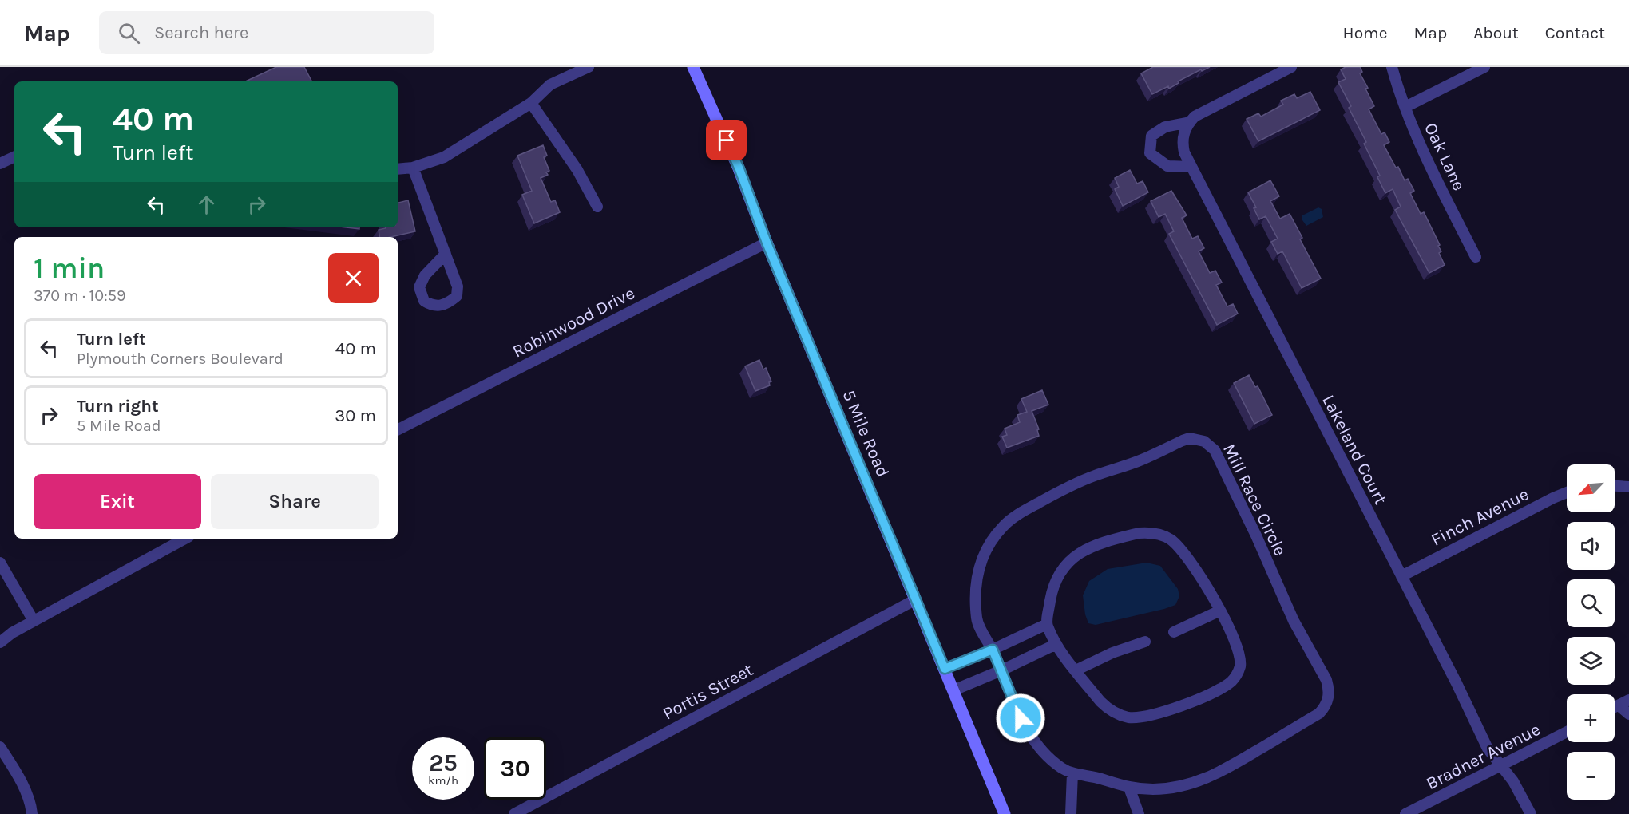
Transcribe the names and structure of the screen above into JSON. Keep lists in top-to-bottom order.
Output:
{
  "streets": {
    "street": [
      "Oak Lane",
      "Robinwood Drive",
      "5 Mile Road",
      "Lakeland Court",
      "Mill Race Circle",
      "Finch Avenue",
      "Portis Street",
      "Bradner Avenue"
    ]
  },
  "crossings": [
    ["Robinwood Drive", "5 Mile Road"],
    ["5 Mile Road", "Portis Street"],
    ["Lakeland Court", "Finch Avenue"],
    ["Lakeland Court", "Bradner Avenue"]
  ],
  "north": "bottom left",
  "page": {
    "header": "Map",
    "search": "Search here",
    "nav": [
      "Home",
      "Map",
      "About",
      "Contact"
    ],
    "turn": ["40 m", "Turn left"],
    "heading": ["1 min", "370 m · 10:59"],
    "list": [
      {
        "name": "Turn left",
        "note": "Plymouth Corners Boulevard",
        "value": "40 m"
      },
      {
        "name": "Turn right",
        "note": "5 Mile Road",
        "value": "30 m"
      }
    ],
    "map_buttons": ["+", "−"],
    "buttons": ["Exit", "Share"],
    "speed": "25 km/h",
    "limit": "30"
  }
}
